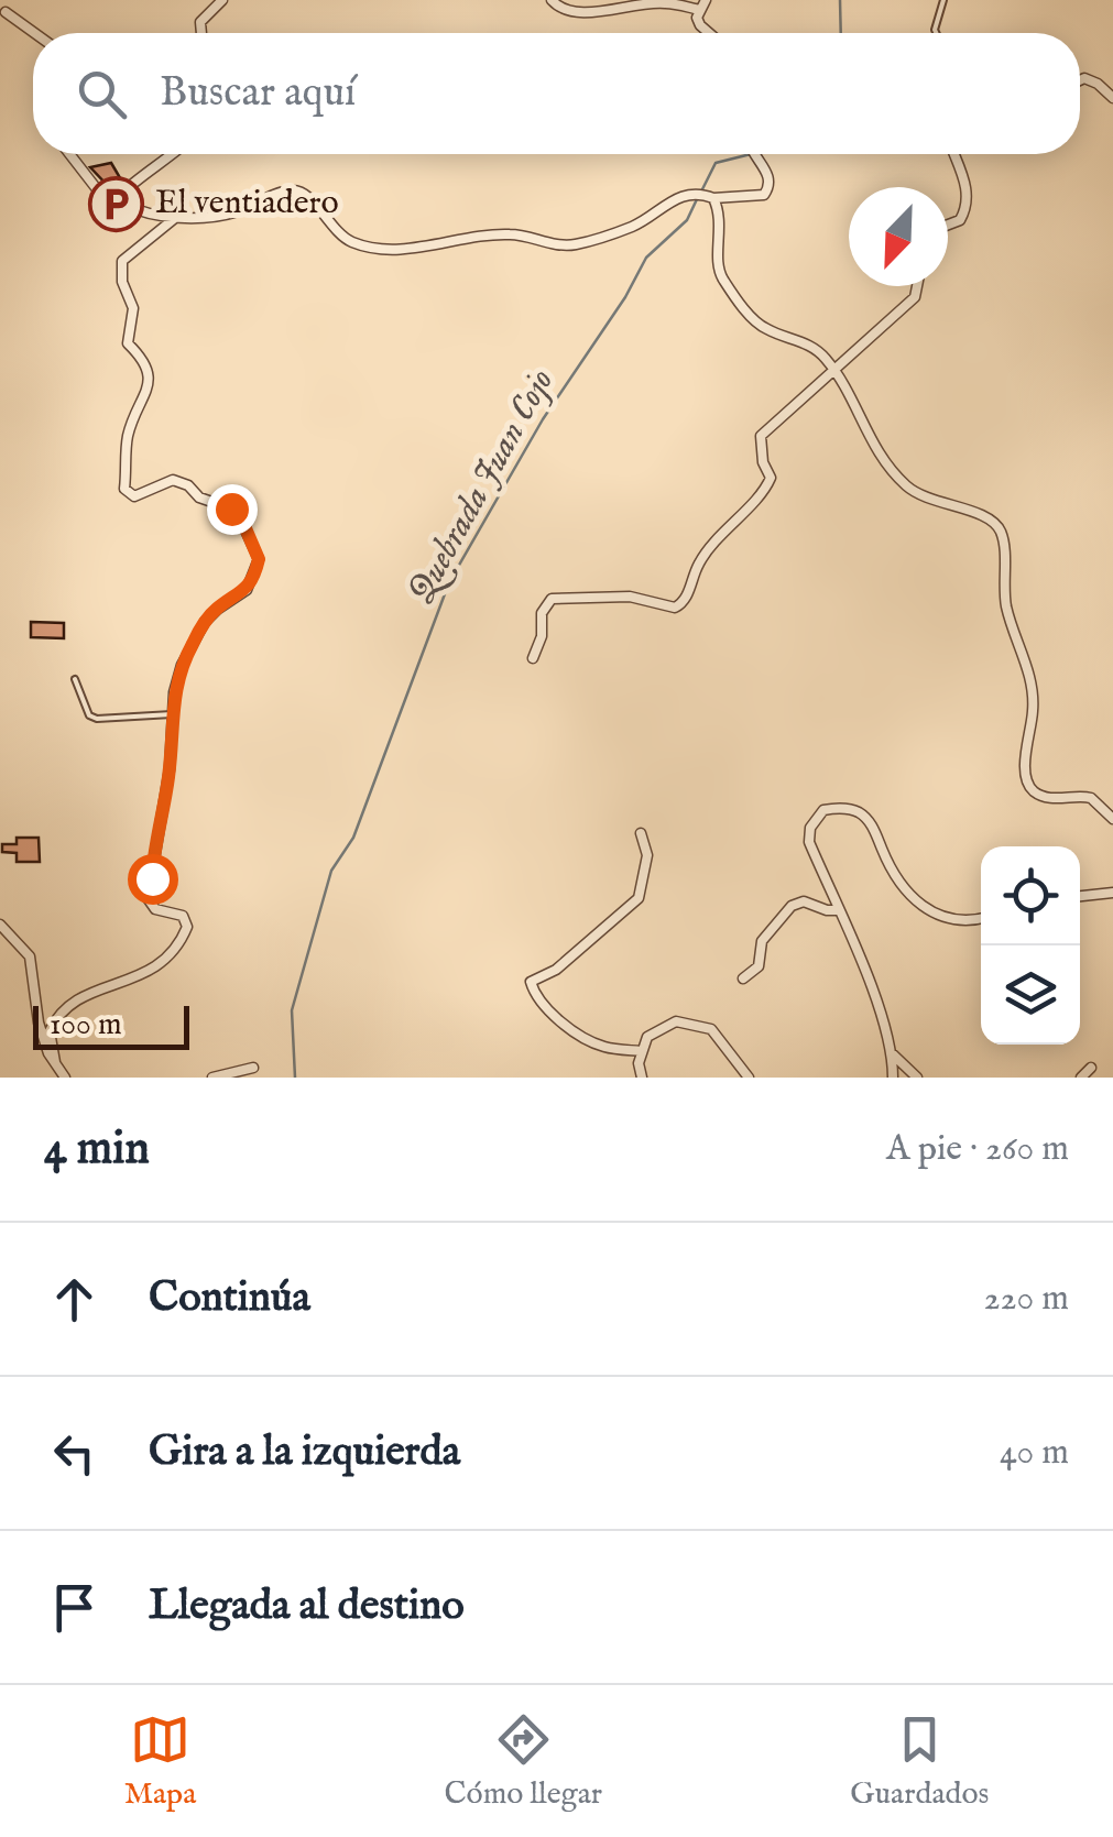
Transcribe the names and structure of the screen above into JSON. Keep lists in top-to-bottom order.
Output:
{
  "water": ["Quebrada Juan Cojo"],
  "places": {
    "parking": ["El ventiadero"]
  },
  "scale_bar": "100 m",
  "north": "bottom left",
  "page": {
    "search": "Buscar aquí",
    "scale": "100 m",
    "heading": ["4 min", "A pie · 260 m"],
    "list": [
      ["Continúa", "220 m"],
      ["Gira a la izquierda", "40 m"],
      "Llegada al destino"
    ],
    "nav": ["Mapa", "Cómo llegar", "Guardados"]
  }
}
